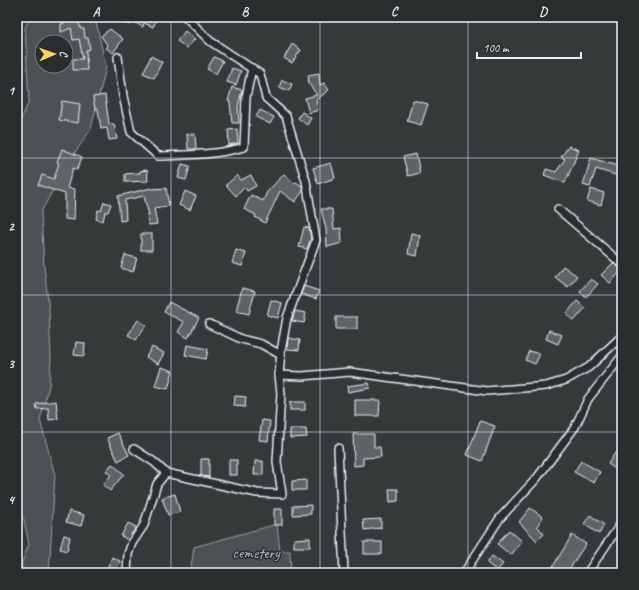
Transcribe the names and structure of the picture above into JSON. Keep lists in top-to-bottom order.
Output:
{
  "parks": ["cemetery"],
  "scale_bar": "100 m",
  "north": "right",
  "grid": {
    "columns": [
      "A",
      "B",
      "C",
      "D"
    ],
    "rows": [
      "1",
      "2",
      "3",
      "4"
    ]
  }
}
